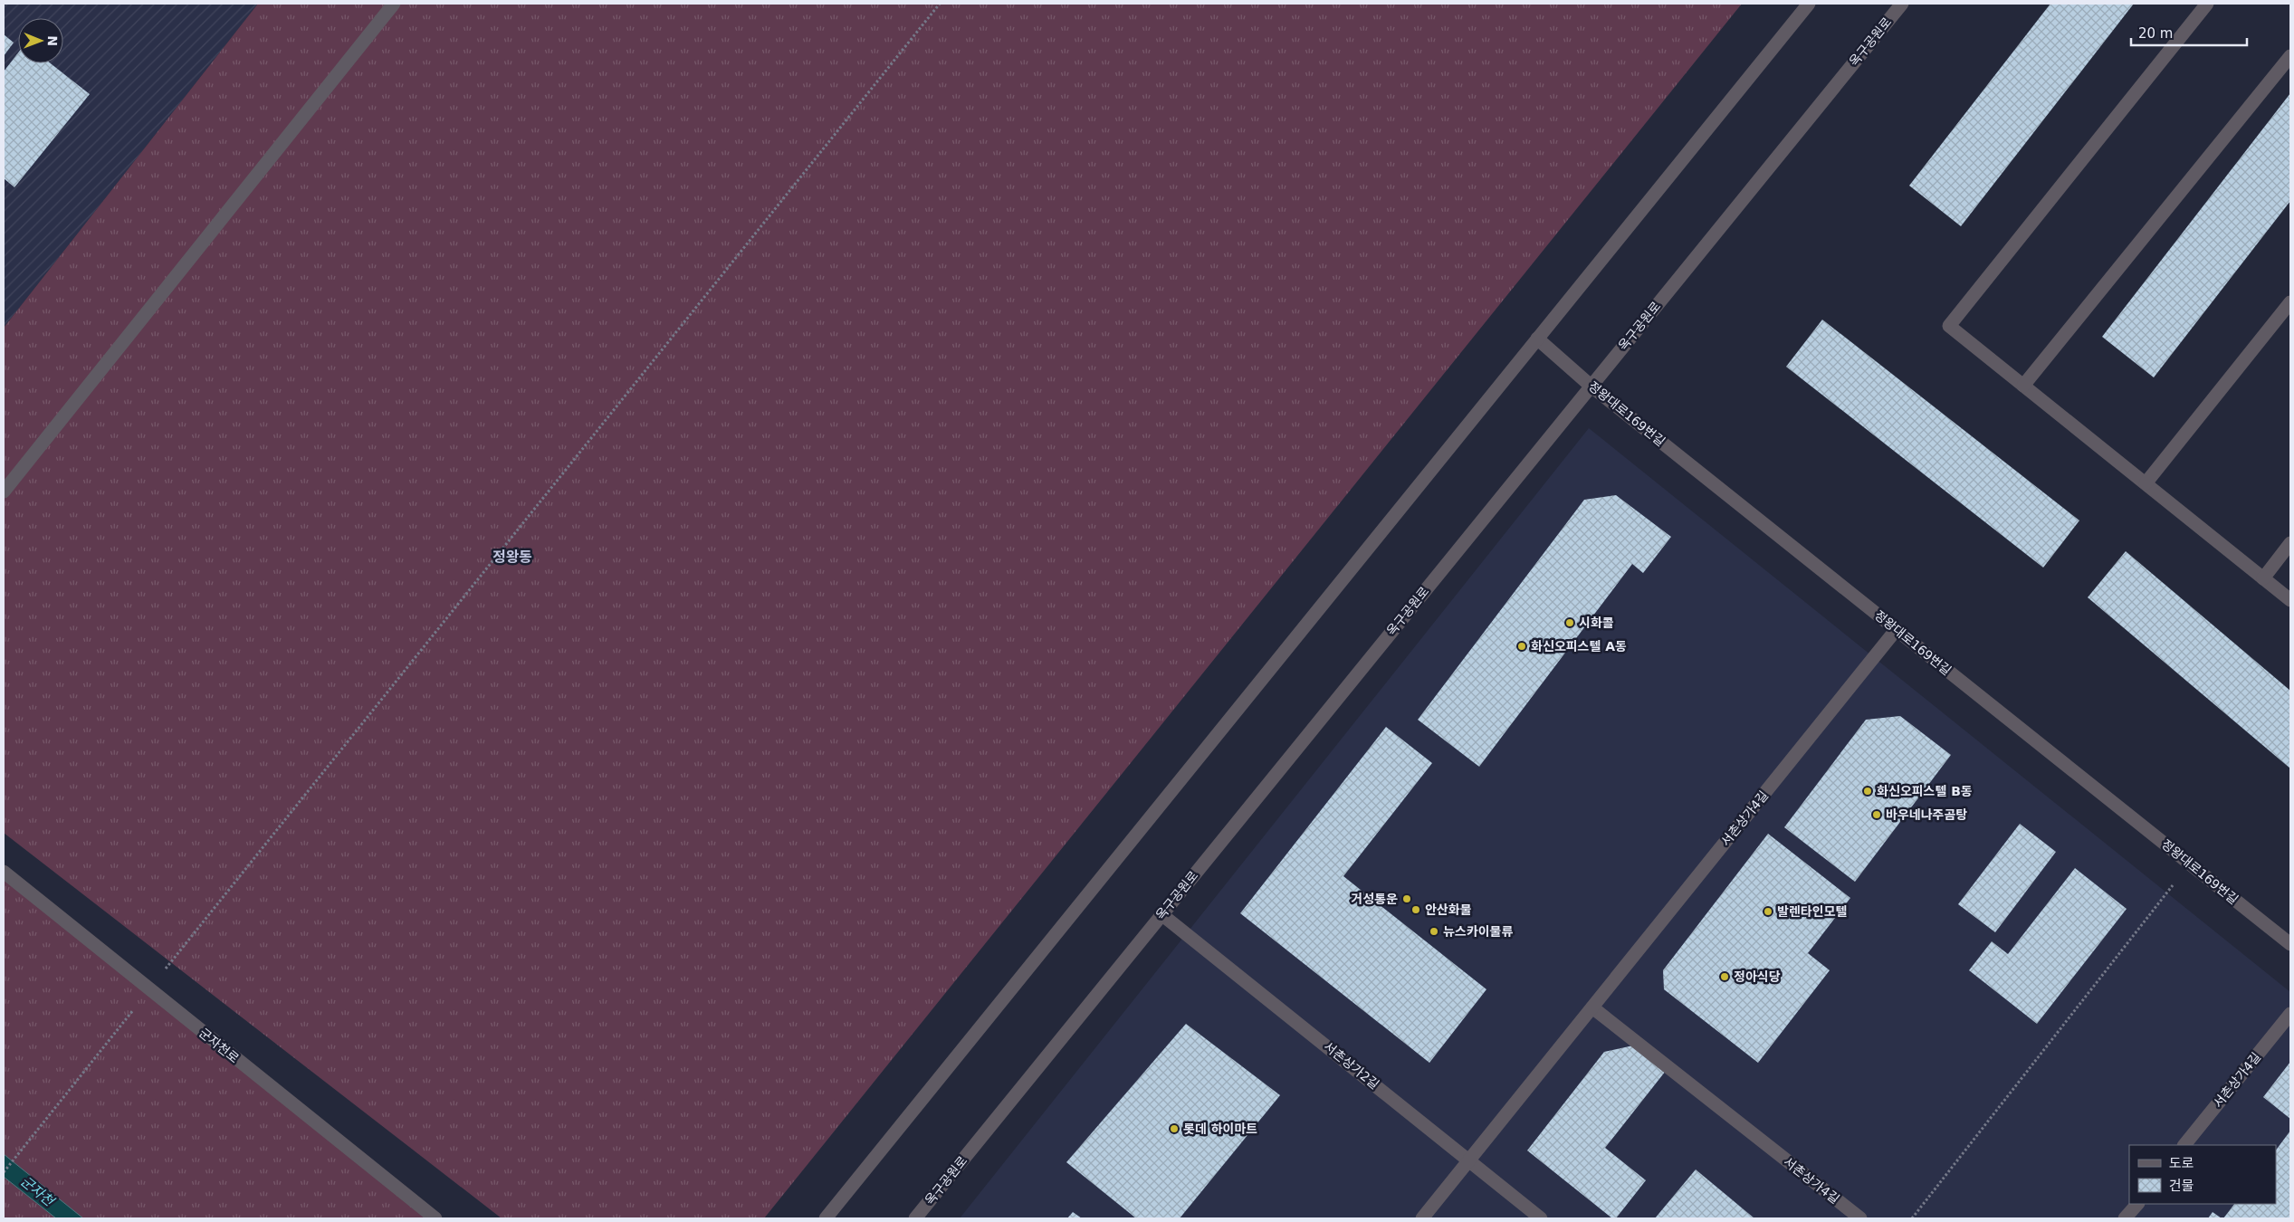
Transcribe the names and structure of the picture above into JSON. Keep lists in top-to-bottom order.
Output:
{
  "streets": {
    "street": [
      "옥구공원로",
      "정왕대로169번길",
      "서촌상가4길",
      "군자천로",
      "서촌상가2길"
    ]
  },
  "crossings": [
    ["옥구공원로", "정왕대로169번길"],
    ["옥구공원로", "서촌상가2길"],
    ["정왕대로169번길", "서촌상가4길"],
    ["서촌상가4길", "서촌상가2길"]
  ],
  "districts": ["정왕동"],
  "water": ["군자천"],
  "places": [
    "시화콜",
    "화신오피스텔 A동",
    "화신오피스텔 B동",
    "바우네나주곰탕",
    "거성통운",
    "안산화물",
    "발렌타인모텔",
    "뉴스카이물류",
    "정아식당",
    "롯데 하이마트"
  ],
  "legend": ["도로", "건물"],
  "scale_bar": "20 m",
  "north": "right"
}
